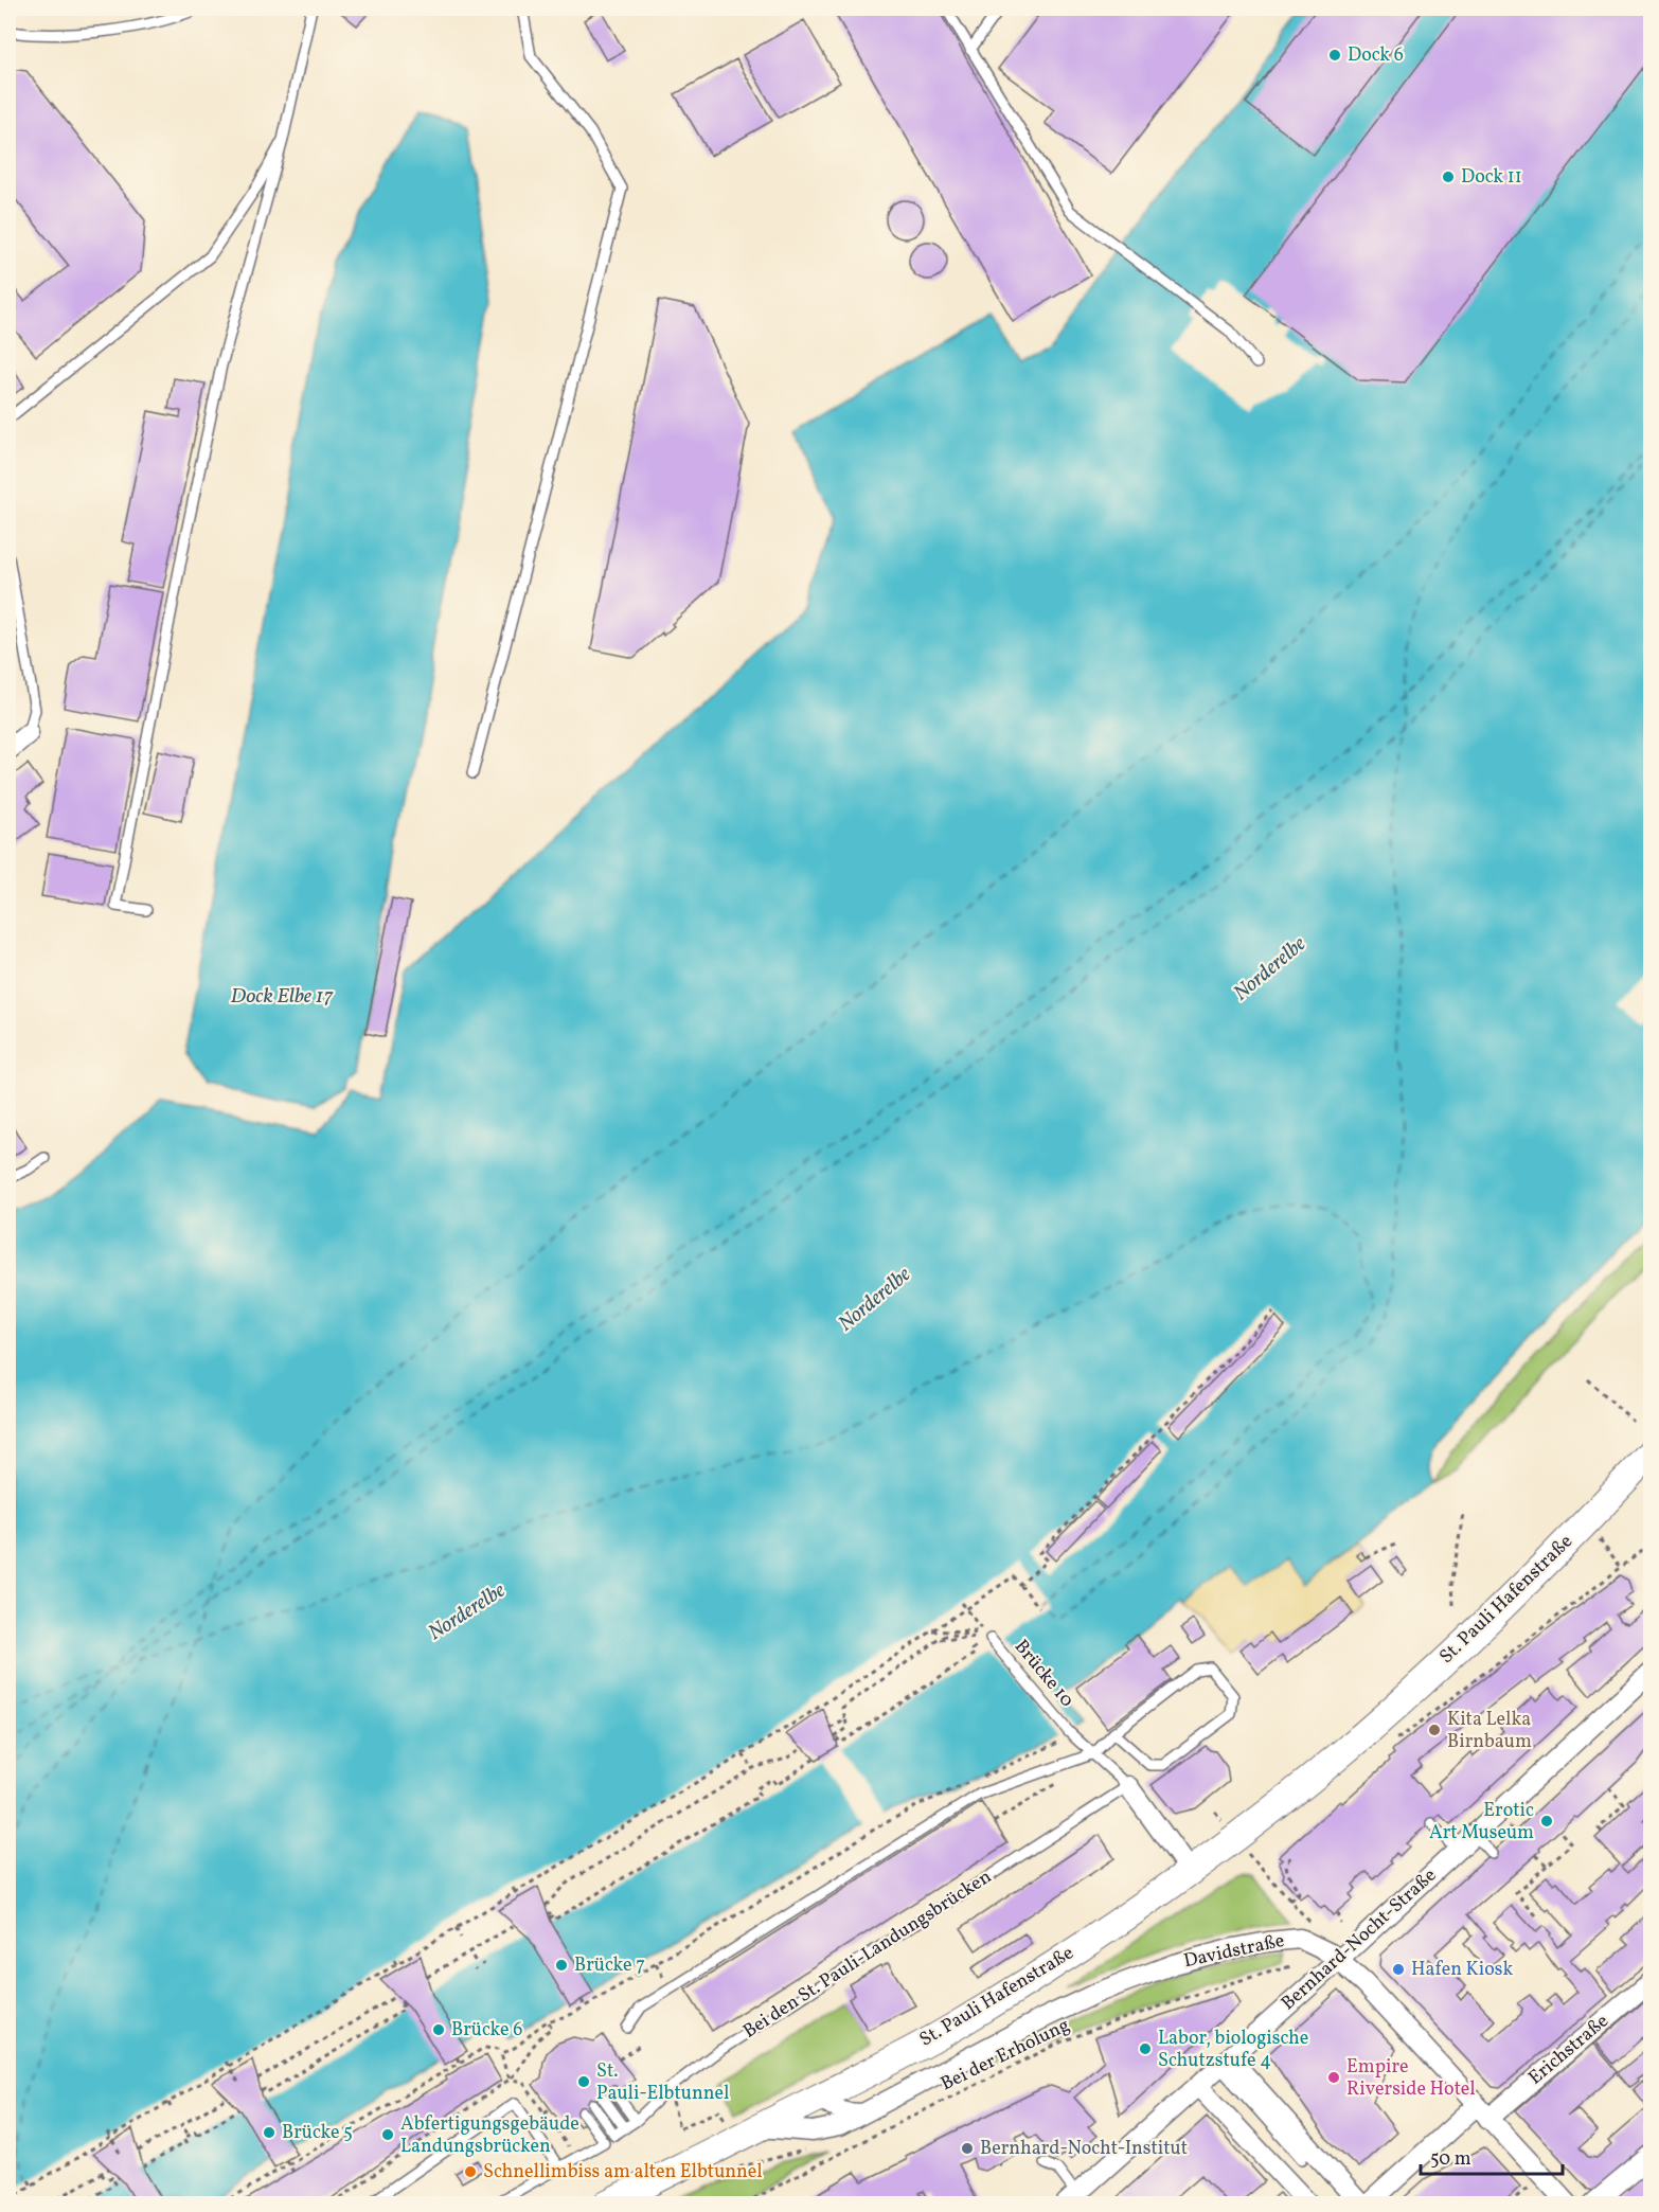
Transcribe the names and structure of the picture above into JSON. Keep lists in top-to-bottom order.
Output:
{
  "streets": {
    "main road": ["St. Pauli Hafenstraße"],
    "street": ["Bernhard-Nocht-Straße", "Davidstraße", "Erichstraße"],
    "lane": ["Brücke 10", "Bei den St. Pauli-Landungsbrücken"],
    "path": ["Bei der Erholung"]
  },
  "crossings": [
    ["St. Pauli Hafenstraße", "Davidstraße"],
    ["Bernhard-Nocht-Straße", "Davidstraße"],
    ["Davidstraße", "Erichstraße"]
  ],
  "water": ["Norderelbe", "Dock Elbe 17"],
  "places": [
    "Dock 6",
    "Dock 11",
    "Kita Lelka Birnbaum",
    "Erotic Art Museum",
    "Brücke 7",
    "Hafen Kiosk",
    "Brücke 6",
    "Labor, biologische Schutzstufe 4",
    "Empire Riverside Hotel",
    "St. Pauli-Elbtunnel",
    "Brücke 5",
    "Abfertigungsgebäude Landungsbrücken",
    "Bernhard-Nocht-Institut",
    "Schnellimbiss am alten Elbtunnel"
  ],
  "scale_bar": "50 m"
}
